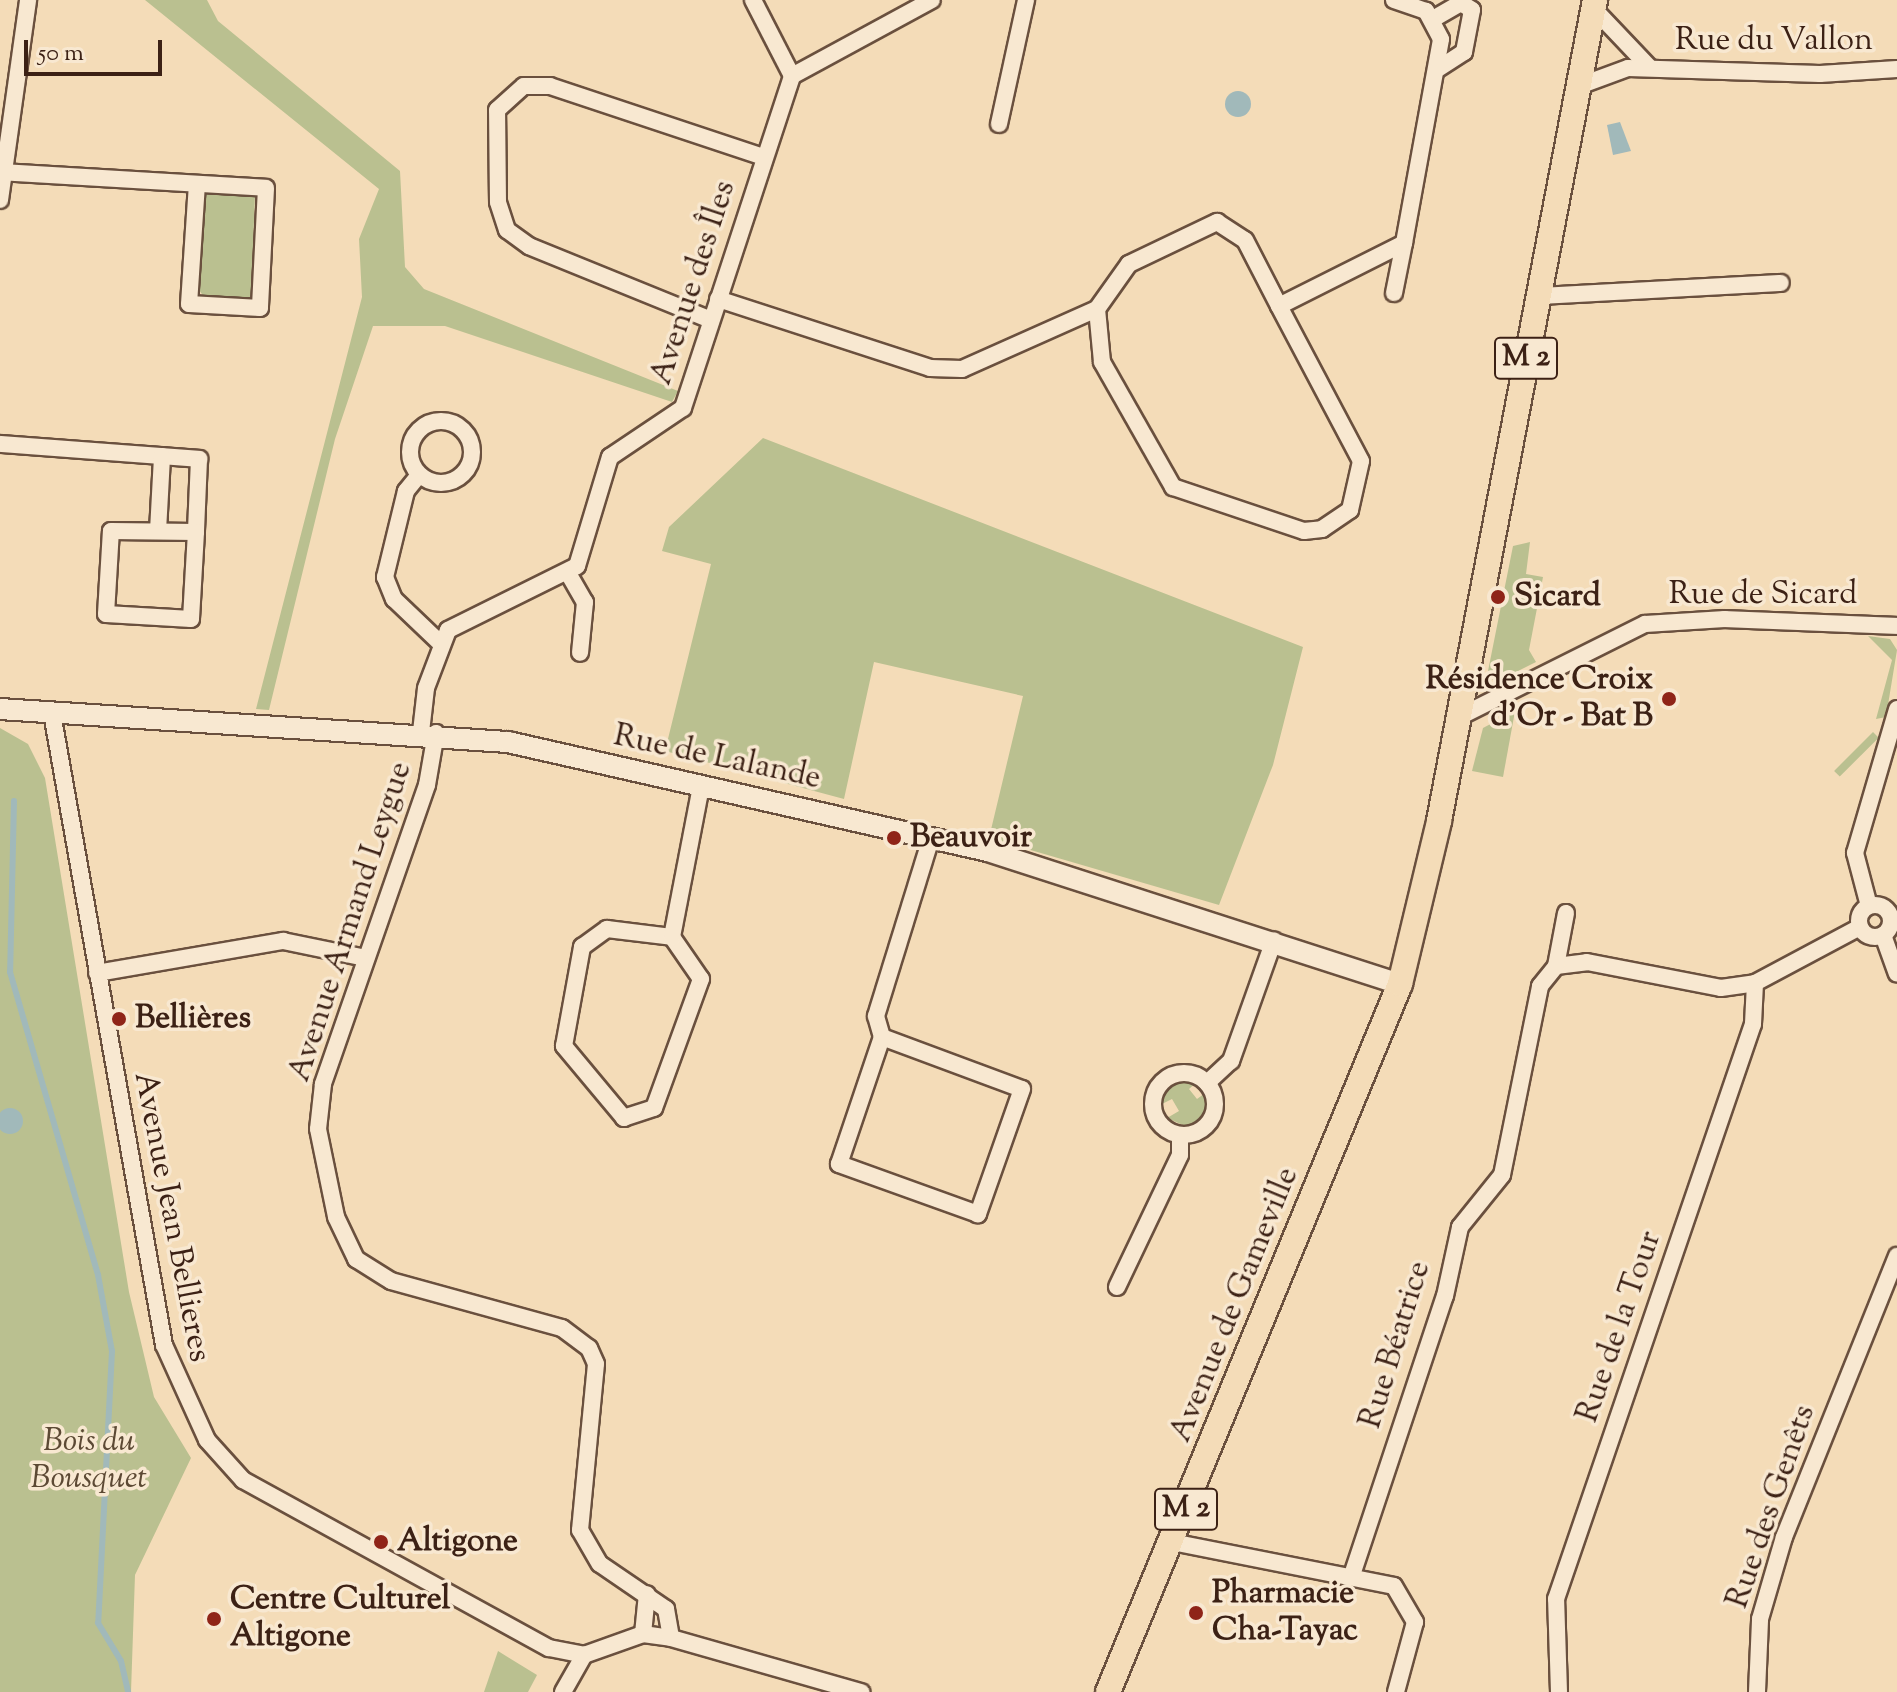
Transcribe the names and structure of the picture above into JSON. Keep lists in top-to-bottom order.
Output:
{
  "streets": {
    "main road": ["M 2", "Avenue de Gameville"],
    "street": [
      "Rue du Vallon",
      "Avenue des Îles",
      "Rue de Sicard",
      "Rue de Lalande",
      "Avenue Armand Leygue",
      "Avenue Jean Bellieres",
      "Rue de la Tour",
      "Rue Béatrice",
      "Rue des Genêts"
    ]
  },
  "crossings": [
    ["Rue du Vallon", "M 2"],
    ["M 2", "Rue de Sicard"],
    ["M 2", "Rue de Lalande"],
    ["M 2", "Avenue de Gameville"],
    ["Rue de Lalande", "Avenue Armand Leygue"],
    ["Rue de Lalande", "Avenue Jean Bellieres"],
    ["Rue de Lalande", "Avenue de Gameville"]
  ],
  "parks": ["Bois du Bousquet"],
  "places": [
    "Sicard",
    "Résidence Croix d'Or - Bat B",
    "Beauvoir",
    "Bellières",
    "Altigone",
    "Pharmacie Cha-Tayac",
    "Centre Culturel Altigone"
  ],
  "scale_bar": "50 m"
}
